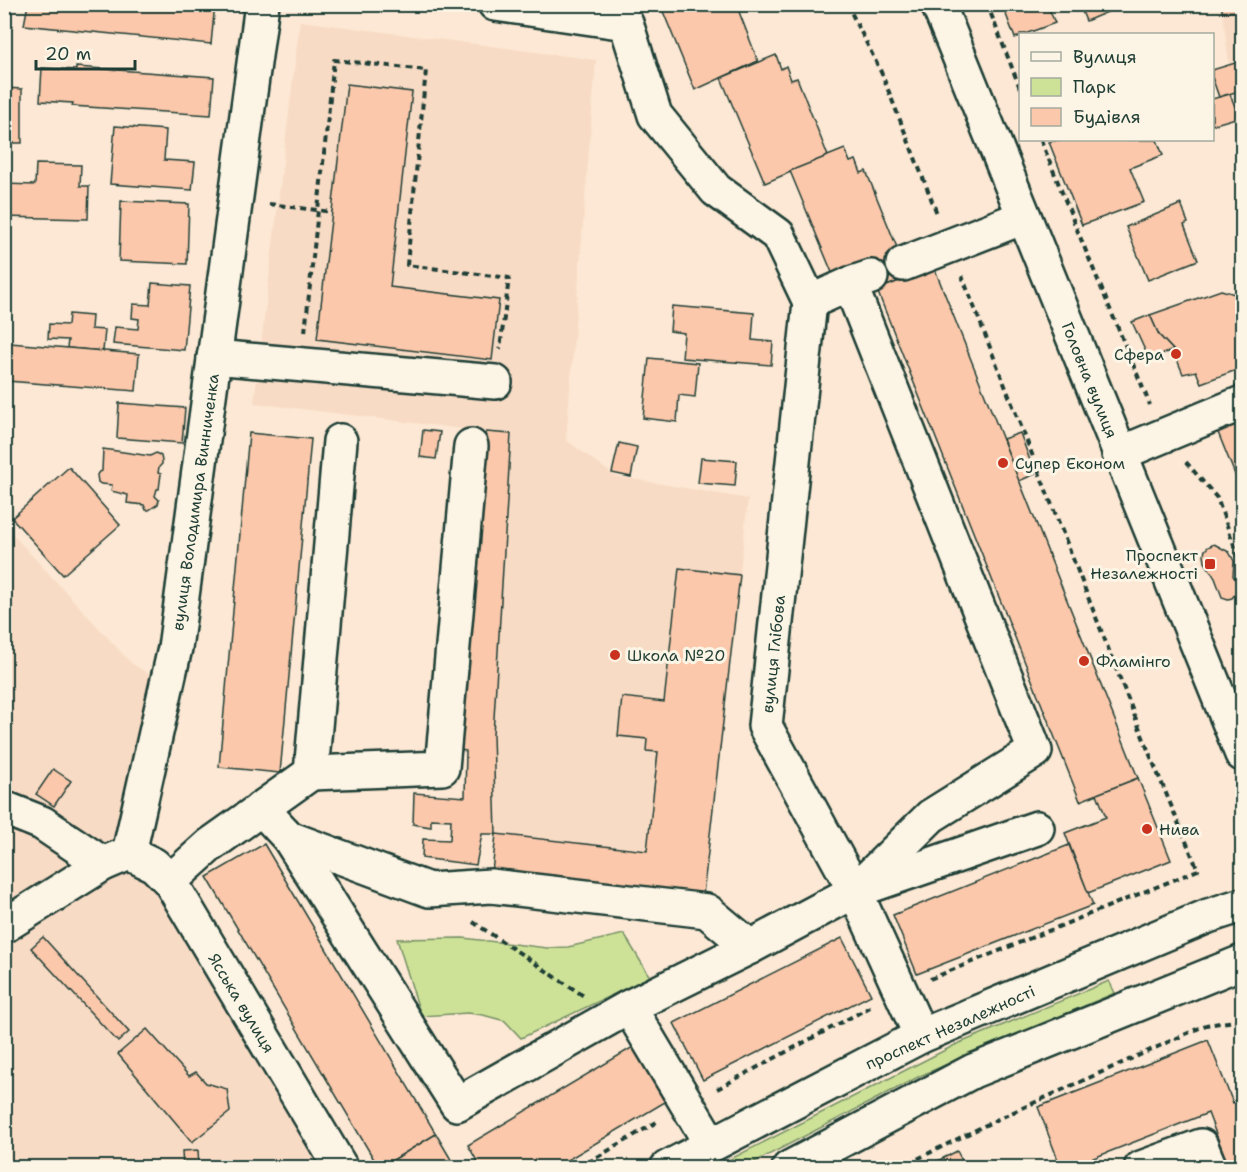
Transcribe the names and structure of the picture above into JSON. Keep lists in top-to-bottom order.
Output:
{
  "streets": {
    "main road": [
      "Головна вулиця",
      "вулиця Володимира Винниченка",
      "вулиця Глібова",
      "Ясська вулиця",
      "проспект Незалежності"
    ]
  },
  "crossings": [
    ["вулиця Володимира Винниченка", "Ясська вулиця"],
    ["вулиця Глібова", "проспект Незалежності"]
  ],
  "places": {
    "other": [
      "Сфера",
      "Супер Економ",
      "Школа №20",
      "Фламінго",
      "Нива"
    ],
    "transit": ["Проспект Незалежності"]
  },
  "legend": ["Вулиця", "Парк", "Будівля"],
  "scale_bar": "20 m"
}
